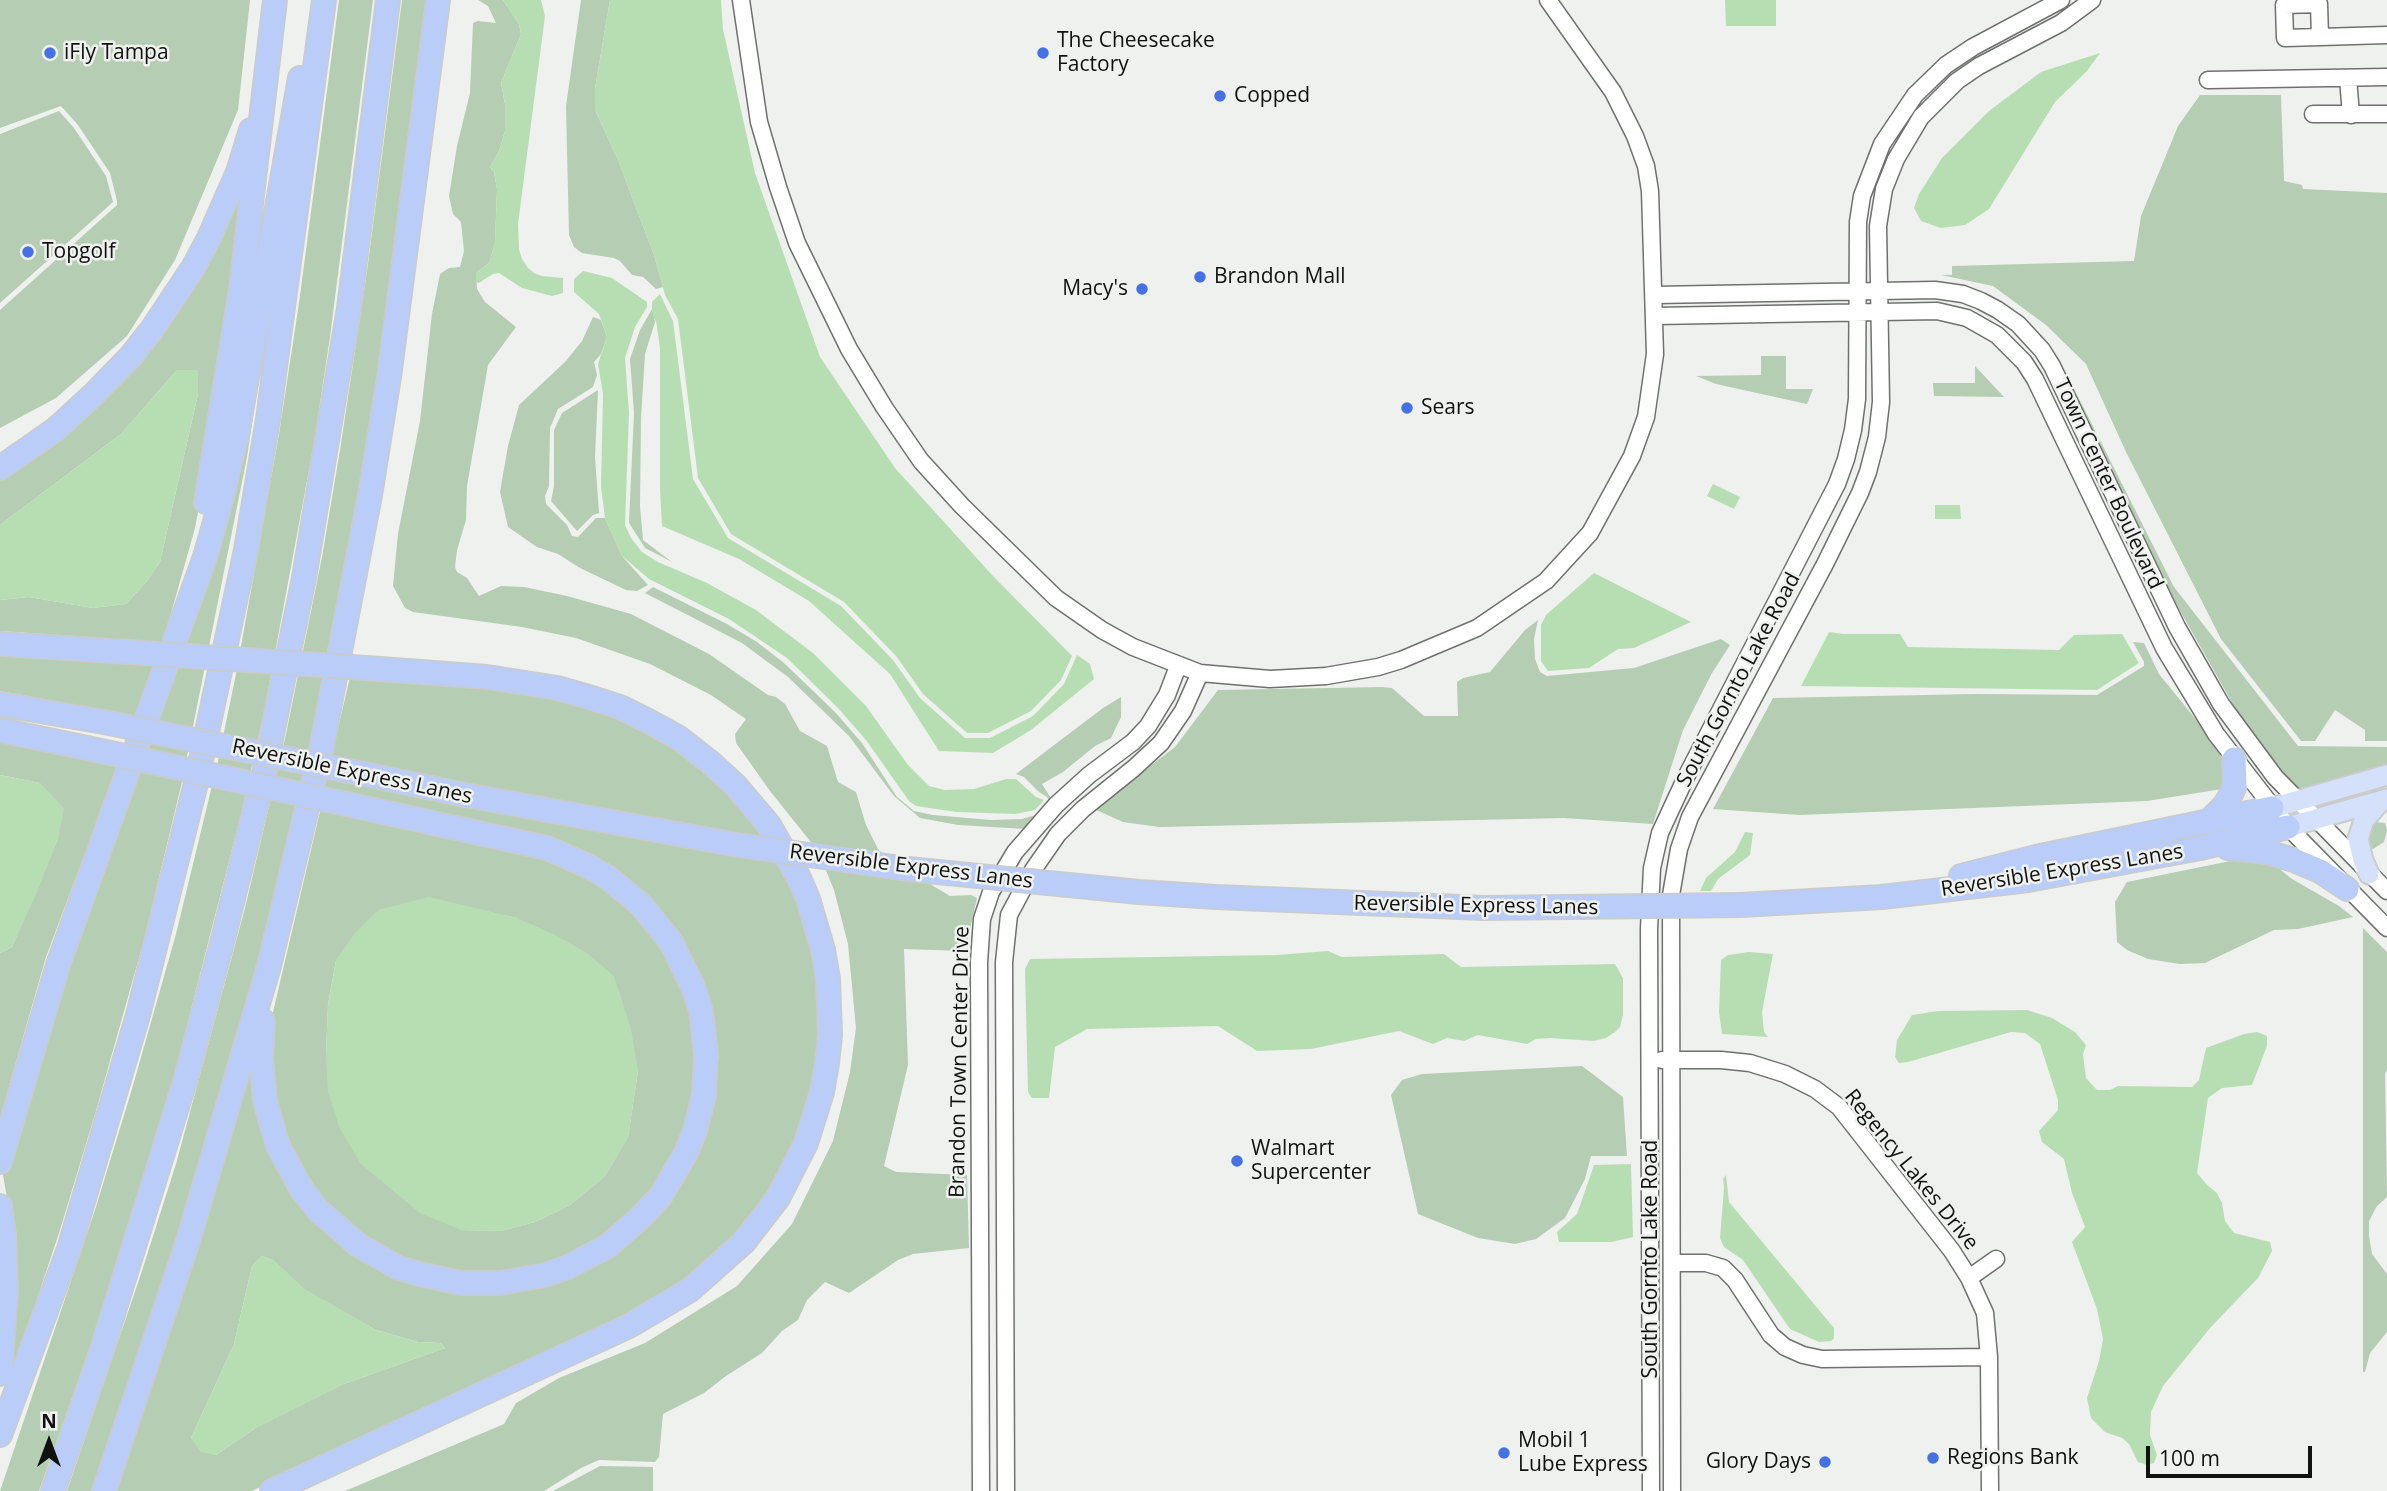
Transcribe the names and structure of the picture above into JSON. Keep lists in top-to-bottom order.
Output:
{
  "streets": {
    "highway": ["Reversible Express Lanes"],
    "street": [
      "Town Center Boulevard",
      "South Gornto Lake Road",
      "Brandon Town Center Drive",
      "Regency Lakes Drive"
    ]
  },
  "crossings": [
    ["Town Center Boulevard", "South Gornto Lake Road"],
    ["Town Center Boulevard", "Reversible Express Lanes"],
    ["South Gornto Lake Road", "Regency Lakes Drive"]
  ],
  "places": [
    "iFly Tampa",
    "The Cheesecake Factory",
    "Copped",
    "Topgolf",
    "Brandon Mall",
    "Macy's",
    "Sears",
    "Walmart Supercenter",
    "Mobil 1 Lube Express",
    "Regions Bank",
    "Glory Days"
  ],
  "scale_bar": "100 m",
  "north": "top"
}
